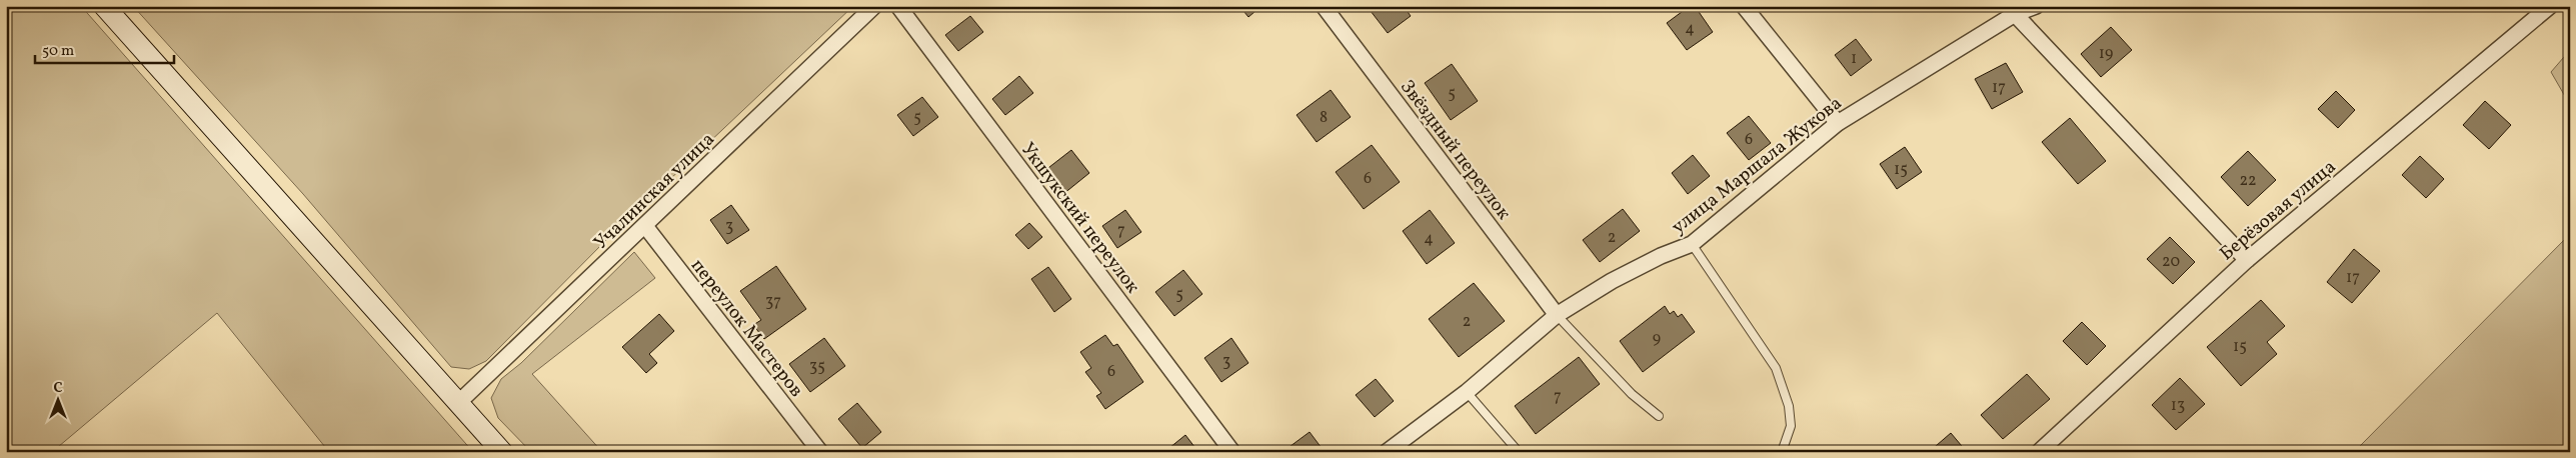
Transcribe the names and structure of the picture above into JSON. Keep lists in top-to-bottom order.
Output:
{
  "streets": {
    "street": [
      "Звёздный переулок",
      "улица Маршала Жукова",
      "Учалинская улица",
      "Берёзовая улица",
      "Укшукский переулок",
      "переулок Мастеров"
    ]
  },
  "crossings": [
    ["Звёздный переулок", "улица Маршала Жукова"],
    ["Учалинская улица", "переулок Мастеров"]
  ],
  "house_numbers": [
    "4",
    "19",
    "1",
    "17",
    "5",
    "5",
    "8",
    "6",
    "15",
    "6",
    "22",
    "3",
    "7",
    "2",
    "4",
    "20",
    "17",
    "5",
    "37",
    "2",
    "9",
    "15",
    "3",
    "35",
    "6",
    "7",
    "13"
  ],
  "scale_bar": "50 m",
  "north": "top"
}
